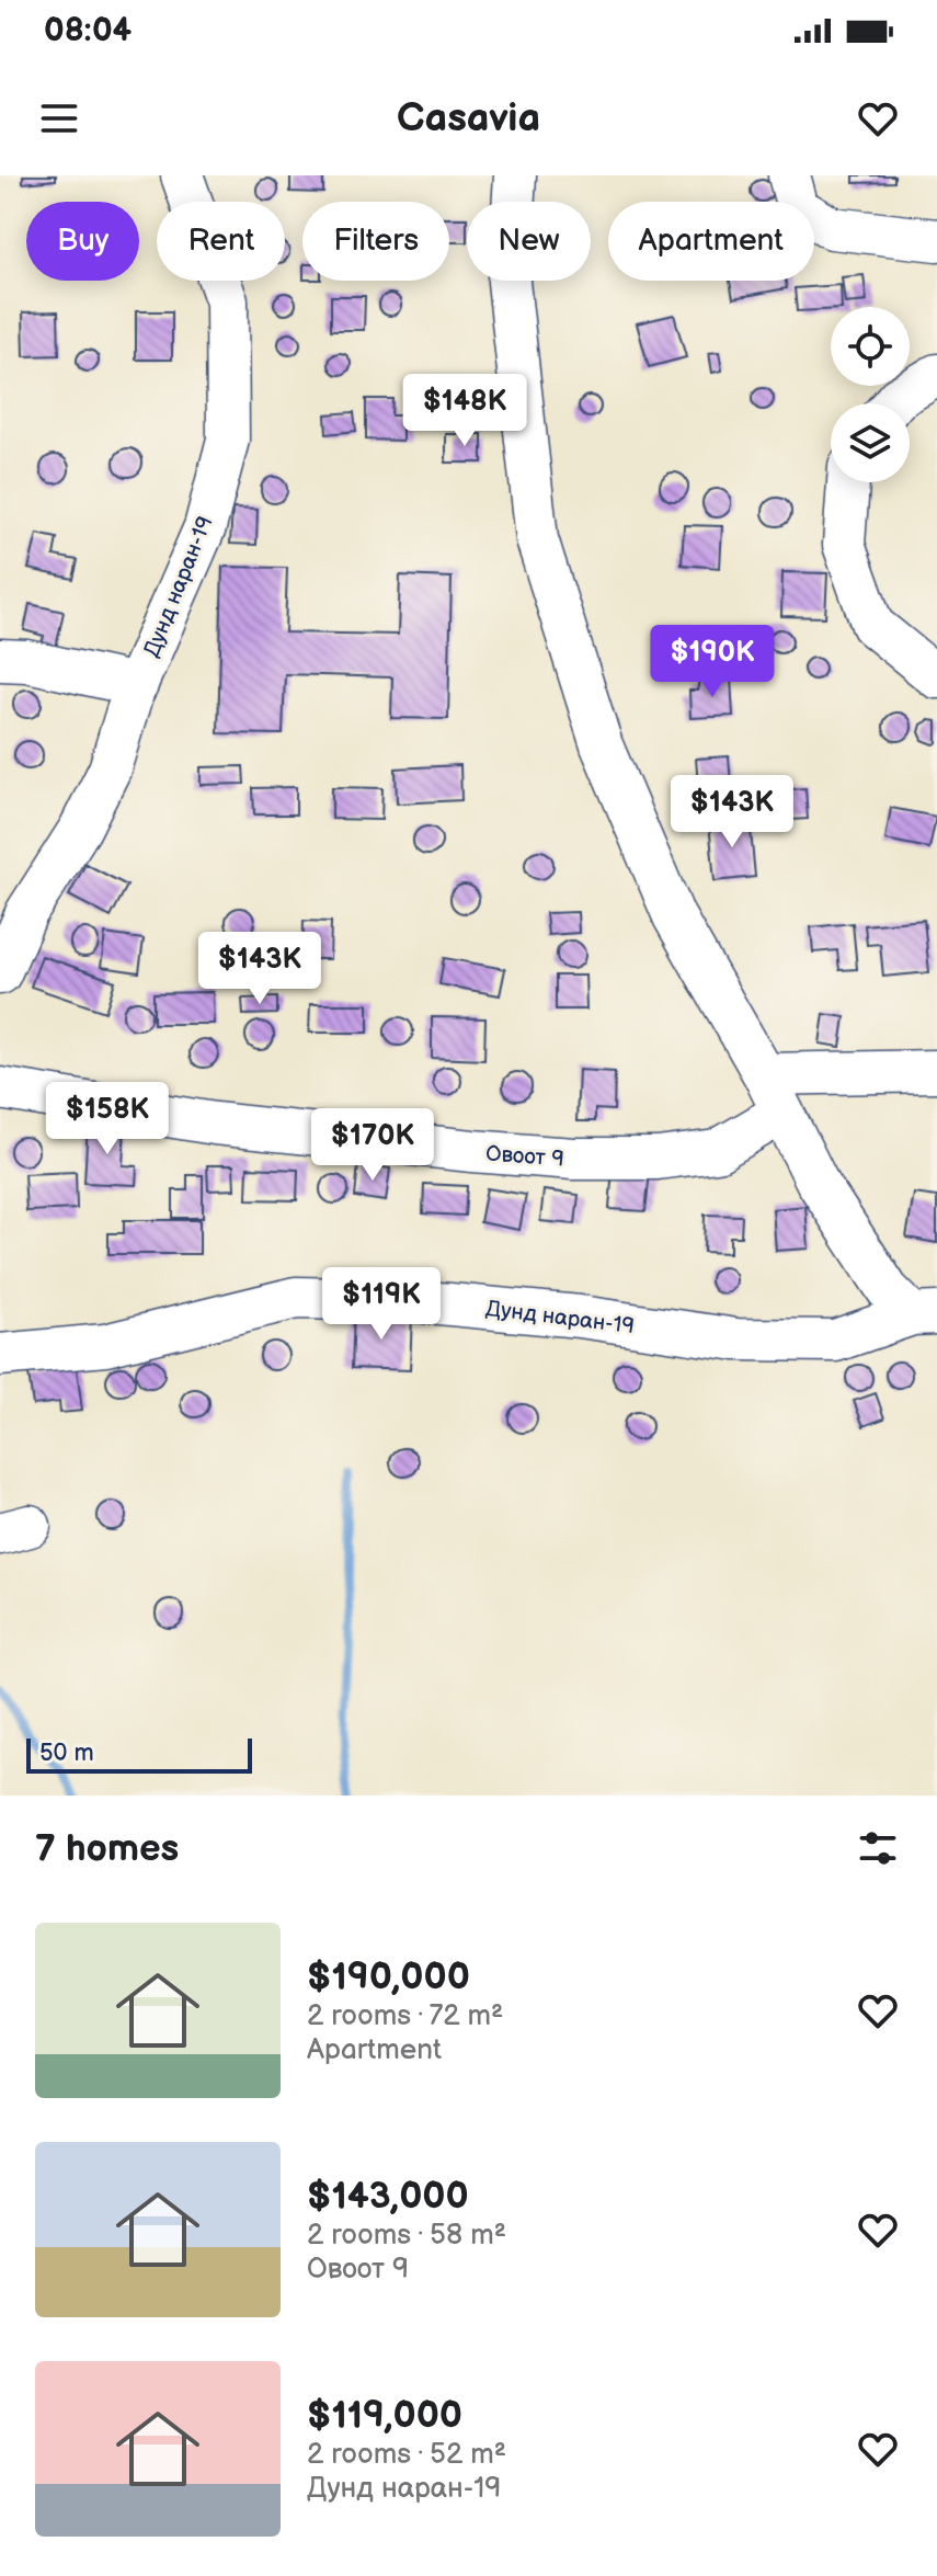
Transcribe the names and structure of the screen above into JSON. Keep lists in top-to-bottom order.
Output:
{
  "streets": {
    "street": ["Дунд наран-19", "Овоот 9"]
  },
  "scale_bar": "50 m",
  "page": {
    "status": "08:04",
    "header": "Casavia",
    "chip": [
      "Buy",
      "Rent",
      "Filters",
      "New",
      "Apartment"
    ],
    "price": [
      "$148K",
      "$190K",
      "$143K",
      "$143K",
      "$158K",
      "$170K",
      "$119K"
    ],
    "scale": "50 m",
    "heading": "7 homes",
    "list": [
      {
        "name": "$190,000",
        "note": "2 rooms · 72 m² · Apartment"
      },
      {
        "name": "$143,000",
        "note": "2 rooms · 58 m² · Овоот 9"
      },
      {
        "name": "$119,000",
        "note": "2 rooms · 52 m² · Дунд наран-19"
      }
    ]
  }
}
